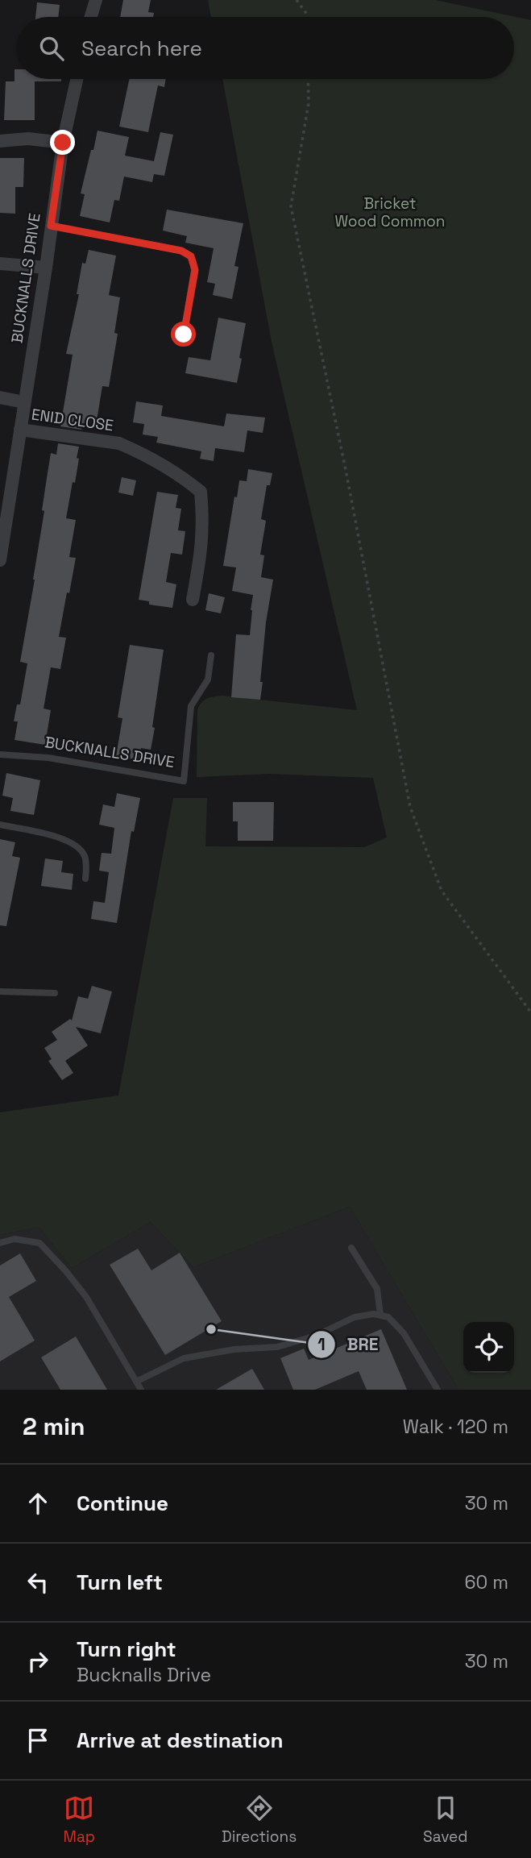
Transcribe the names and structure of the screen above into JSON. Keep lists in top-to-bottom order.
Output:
{
  "streets": {
    "street": ["BUCKNALLS DRIVE", "ENID CLOSE"]
  },
  "crossings": [
    ["BUCKNALLS DRIVE", "ENID CLOSE"]
  ],
  "parks": ["Bricket Wood Common"],
  "places": ["BRE"],
  "page": {
    "search": "Search here",
    "heading": ["2 min", "Walk · 120 m"],
    "list": [
      ["Continue", "30 m"],
      ["Turn left", "60 m"],
      ["Turn right", "Bucknalls Drive", "30 m"],
      "Arrive at destination"
    ],
    "nav": ["Map", "Directions", "Saved"]
  }
}
